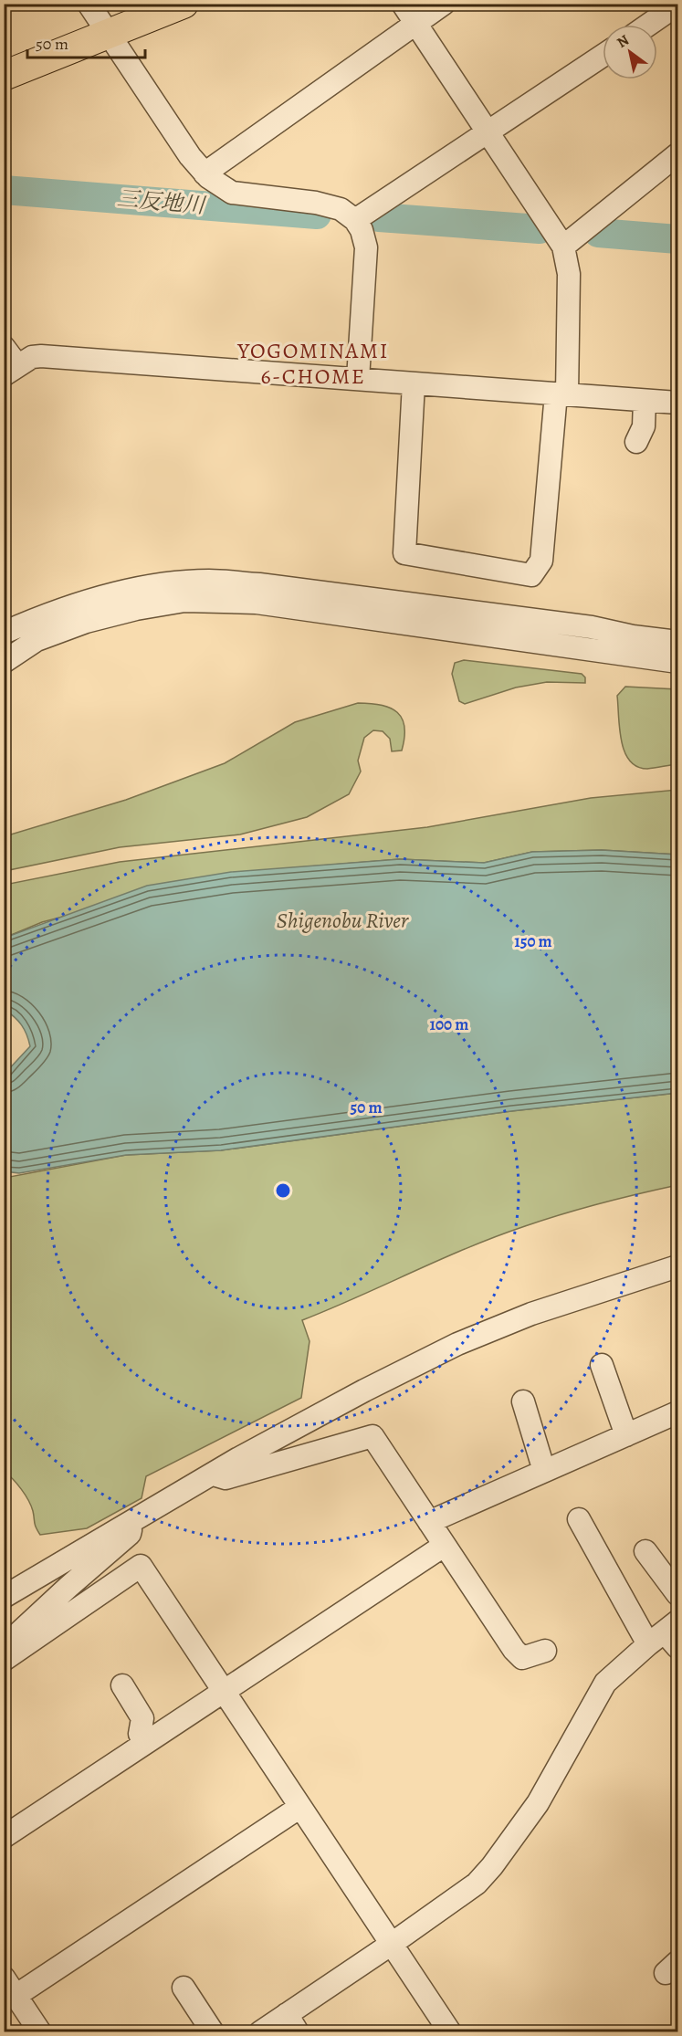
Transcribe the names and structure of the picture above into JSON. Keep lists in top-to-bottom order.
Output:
{
  "districts": ["YOGOMINAMI 6-CHOME"],
  "water": ["三反地川", "Shigenobu River"],
  "scale_bar": "50 m",
  "north": "top left",
  "rings": ["150 m", "100 m", "50 m"]
}
